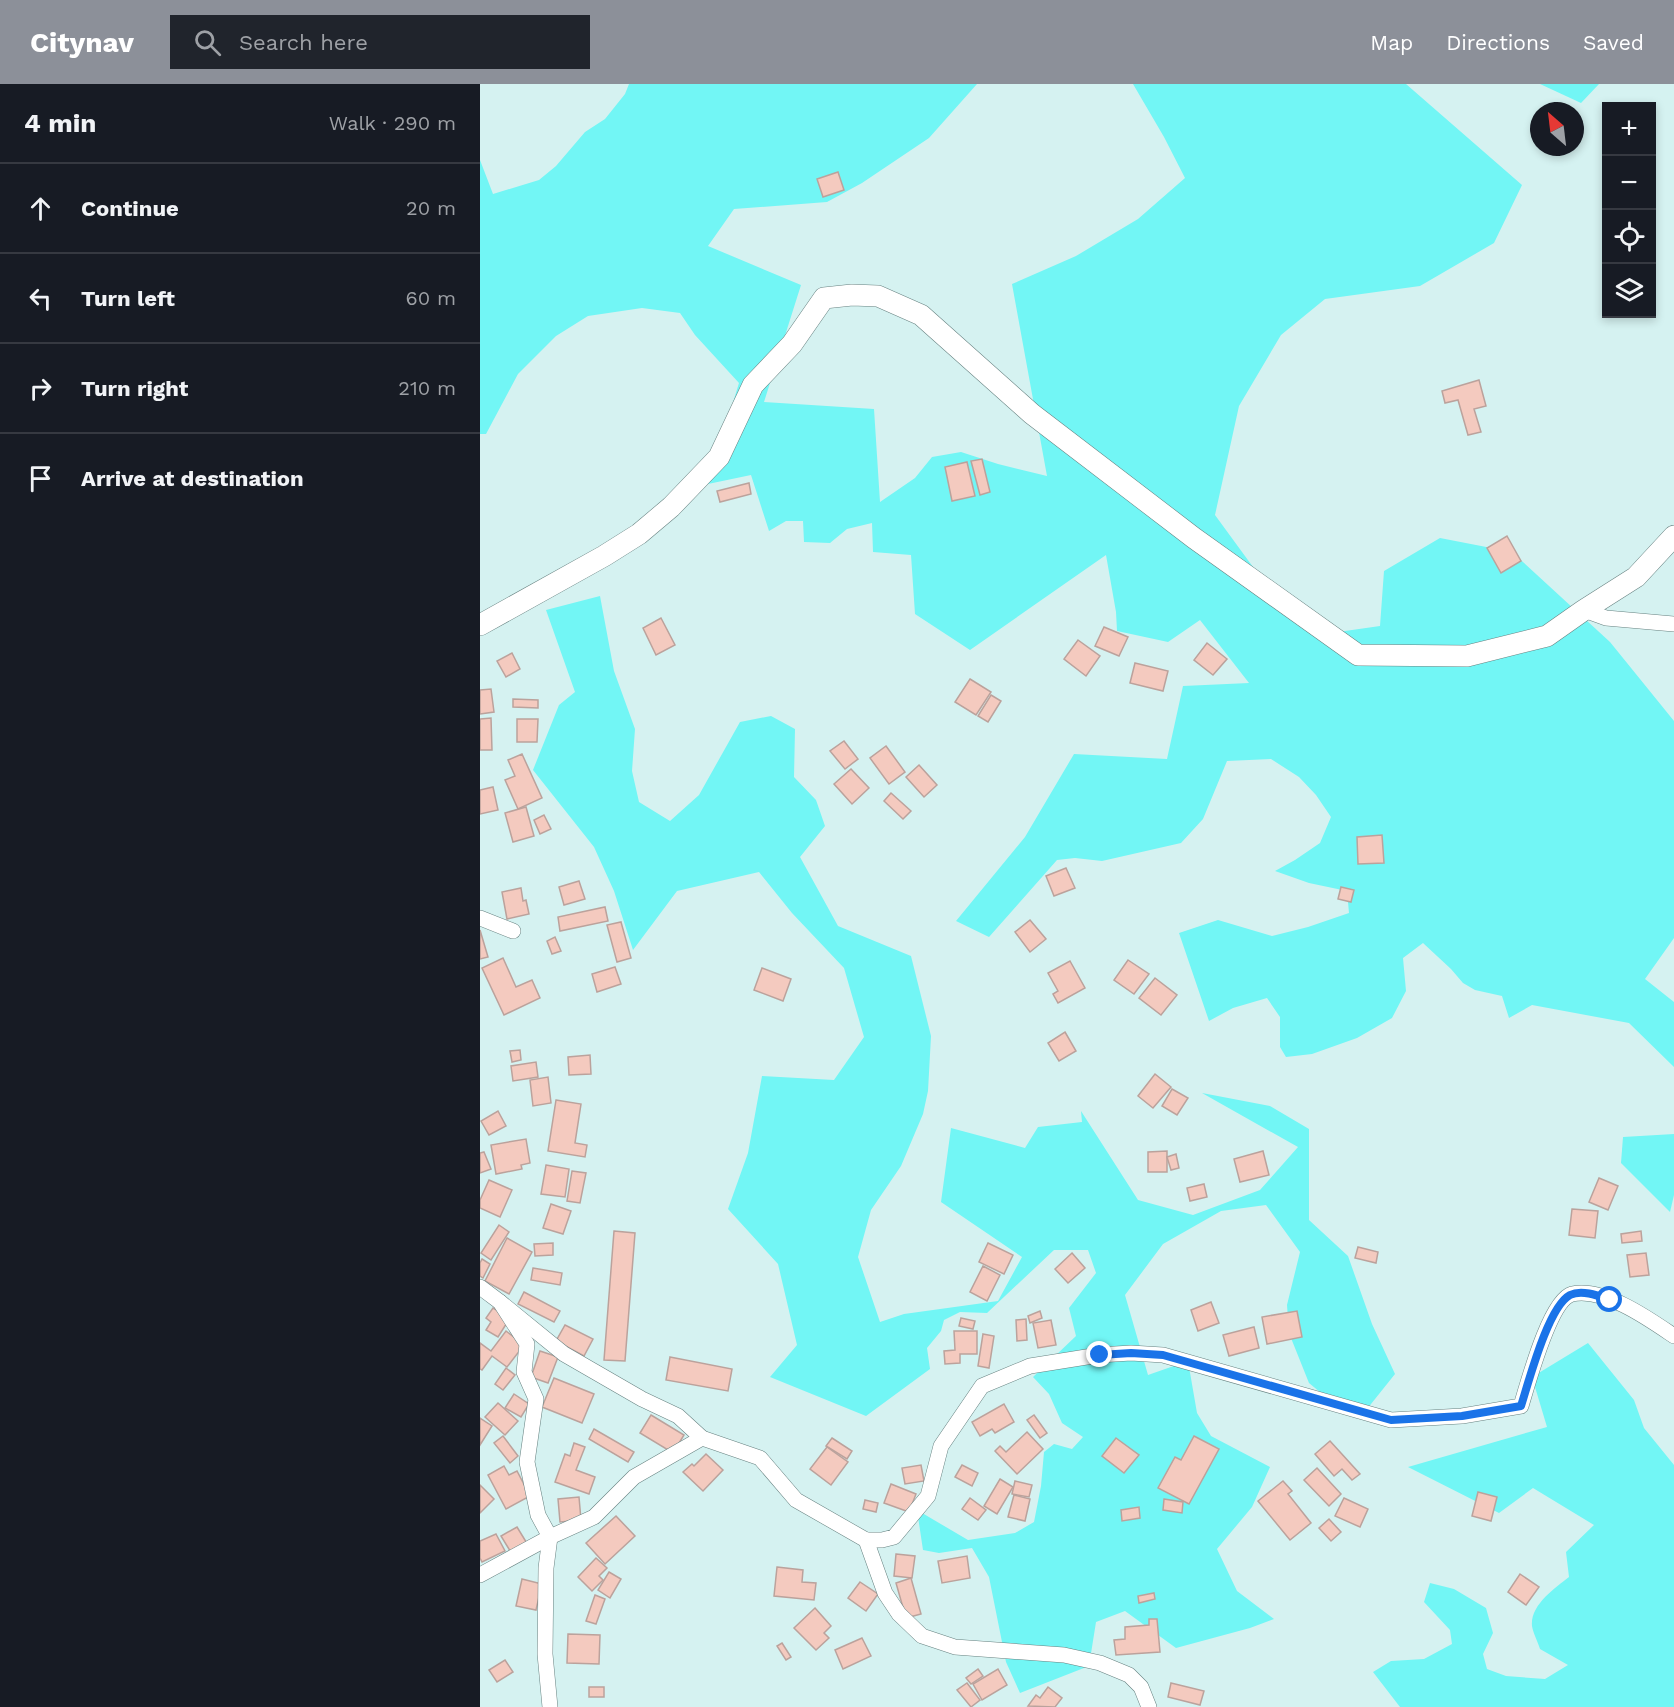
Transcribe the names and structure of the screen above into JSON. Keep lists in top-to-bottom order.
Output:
{
  "north": "top left",
  "page": {
    "header": "Citynav",
    "search": "Search here",
    "nav": ["Map", "Directions", "Saved"],
    "heading": ["4 min", "Walk · 290 m"],
    "map_buttons": ["+", "−"],
    "list": [
      ["Continue", "20 m"],
      ["Turn left", "60 m"],
      ["Turn right", "210 m"],
      "Arrive at destination"
    ]
  }
}
